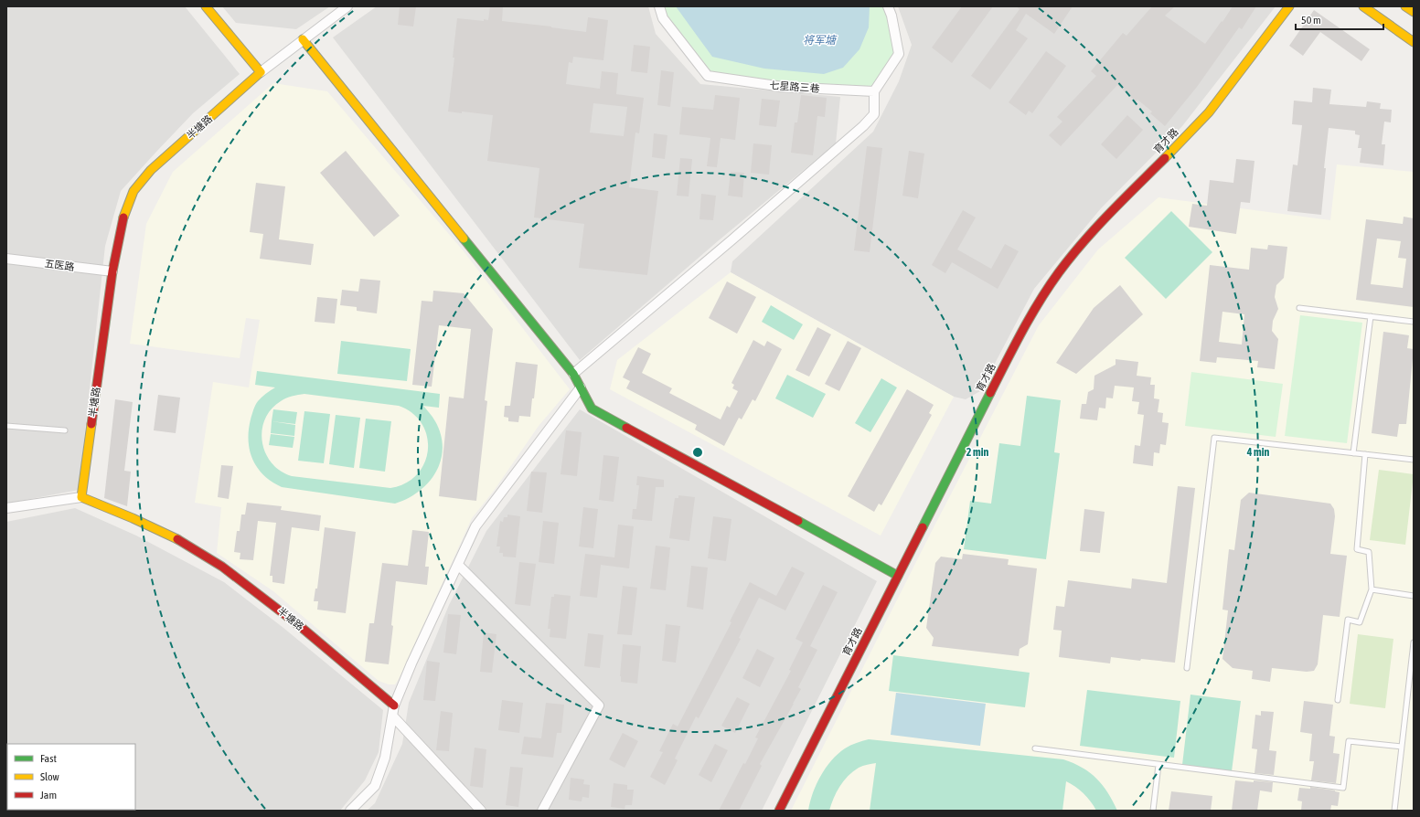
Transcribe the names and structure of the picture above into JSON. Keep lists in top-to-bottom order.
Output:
{
  "streets": {
    "street": [
      "七星路三巷",
      "半塘路",
      "育才路",
      "五医路"
    ]
  },
  "crossings": [
    ["半塘路", "五医路"]
  ],
  "water": ["将军塘"],
  "legend": ["Fast", "Slow", "Jam"],
  "scale_bar": "50 m",
  "rings": ["2 min", "4 min"]
}
